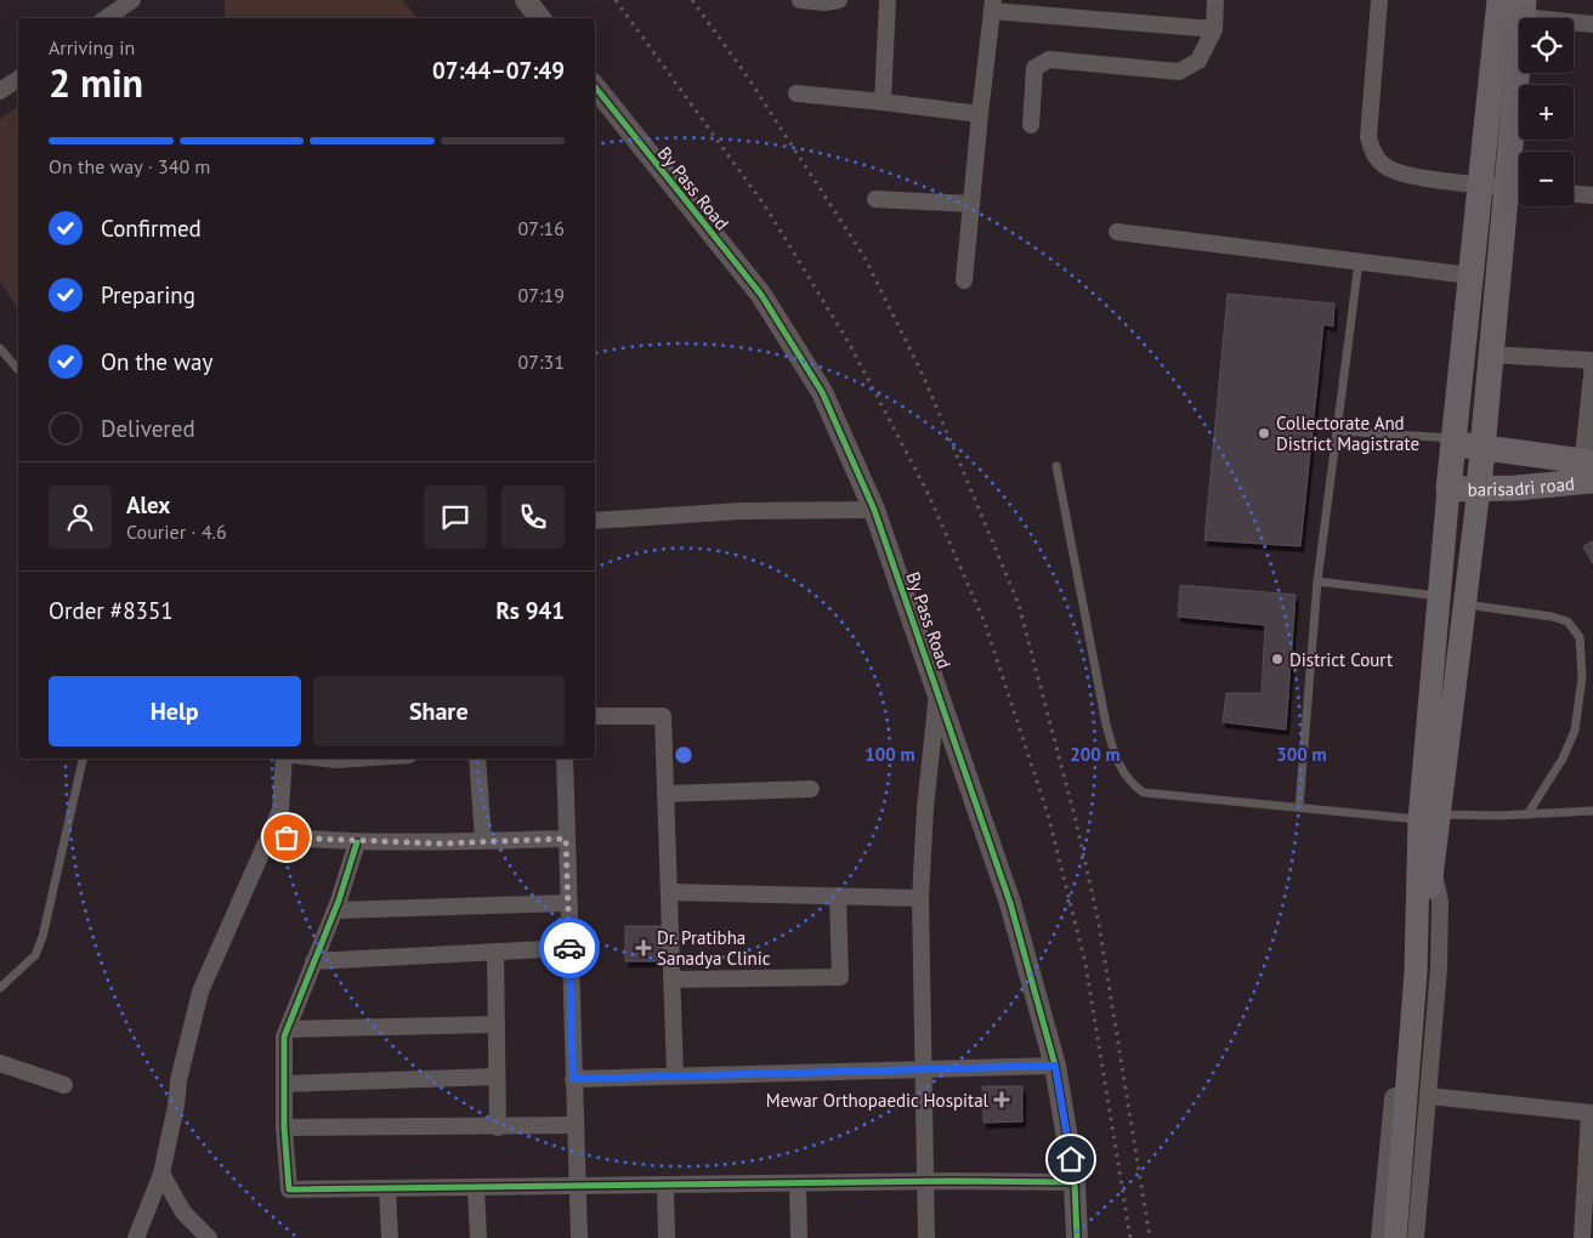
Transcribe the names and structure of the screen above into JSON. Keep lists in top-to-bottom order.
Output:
{
  "streets": {
    "main road": ["barisadri road"],
    "street": ["By Pass Road"]
  },
  "places": {
    "other": ["Collectorate And District Magistrate", "District Court"],
    "health": ["Dr. Pratibha Sanadya Clinic", "Mewar Orthopaedic Hospital"]
  },
  "page": {
    "map_buttons": ["+", "−"],
    "heading": ["2 min", "Arriving in", "07:44–07:49"],
    "panel": [
      "Alex",
      "Courier · 4.6",
      "Order #8351",
      "Rs 941"
    ],
    "bar": "On the way · 340 m",
    "list": [
      ["Confirmed", "07:16"],
      ["Preparing", "07:19"],
      ["On the way", "07:31"],
      "Delivered"
    ],
    "buttons": ["Help", "Share"]
  },
  "rings": ["100 m", "200 m", "300 m"]
}
